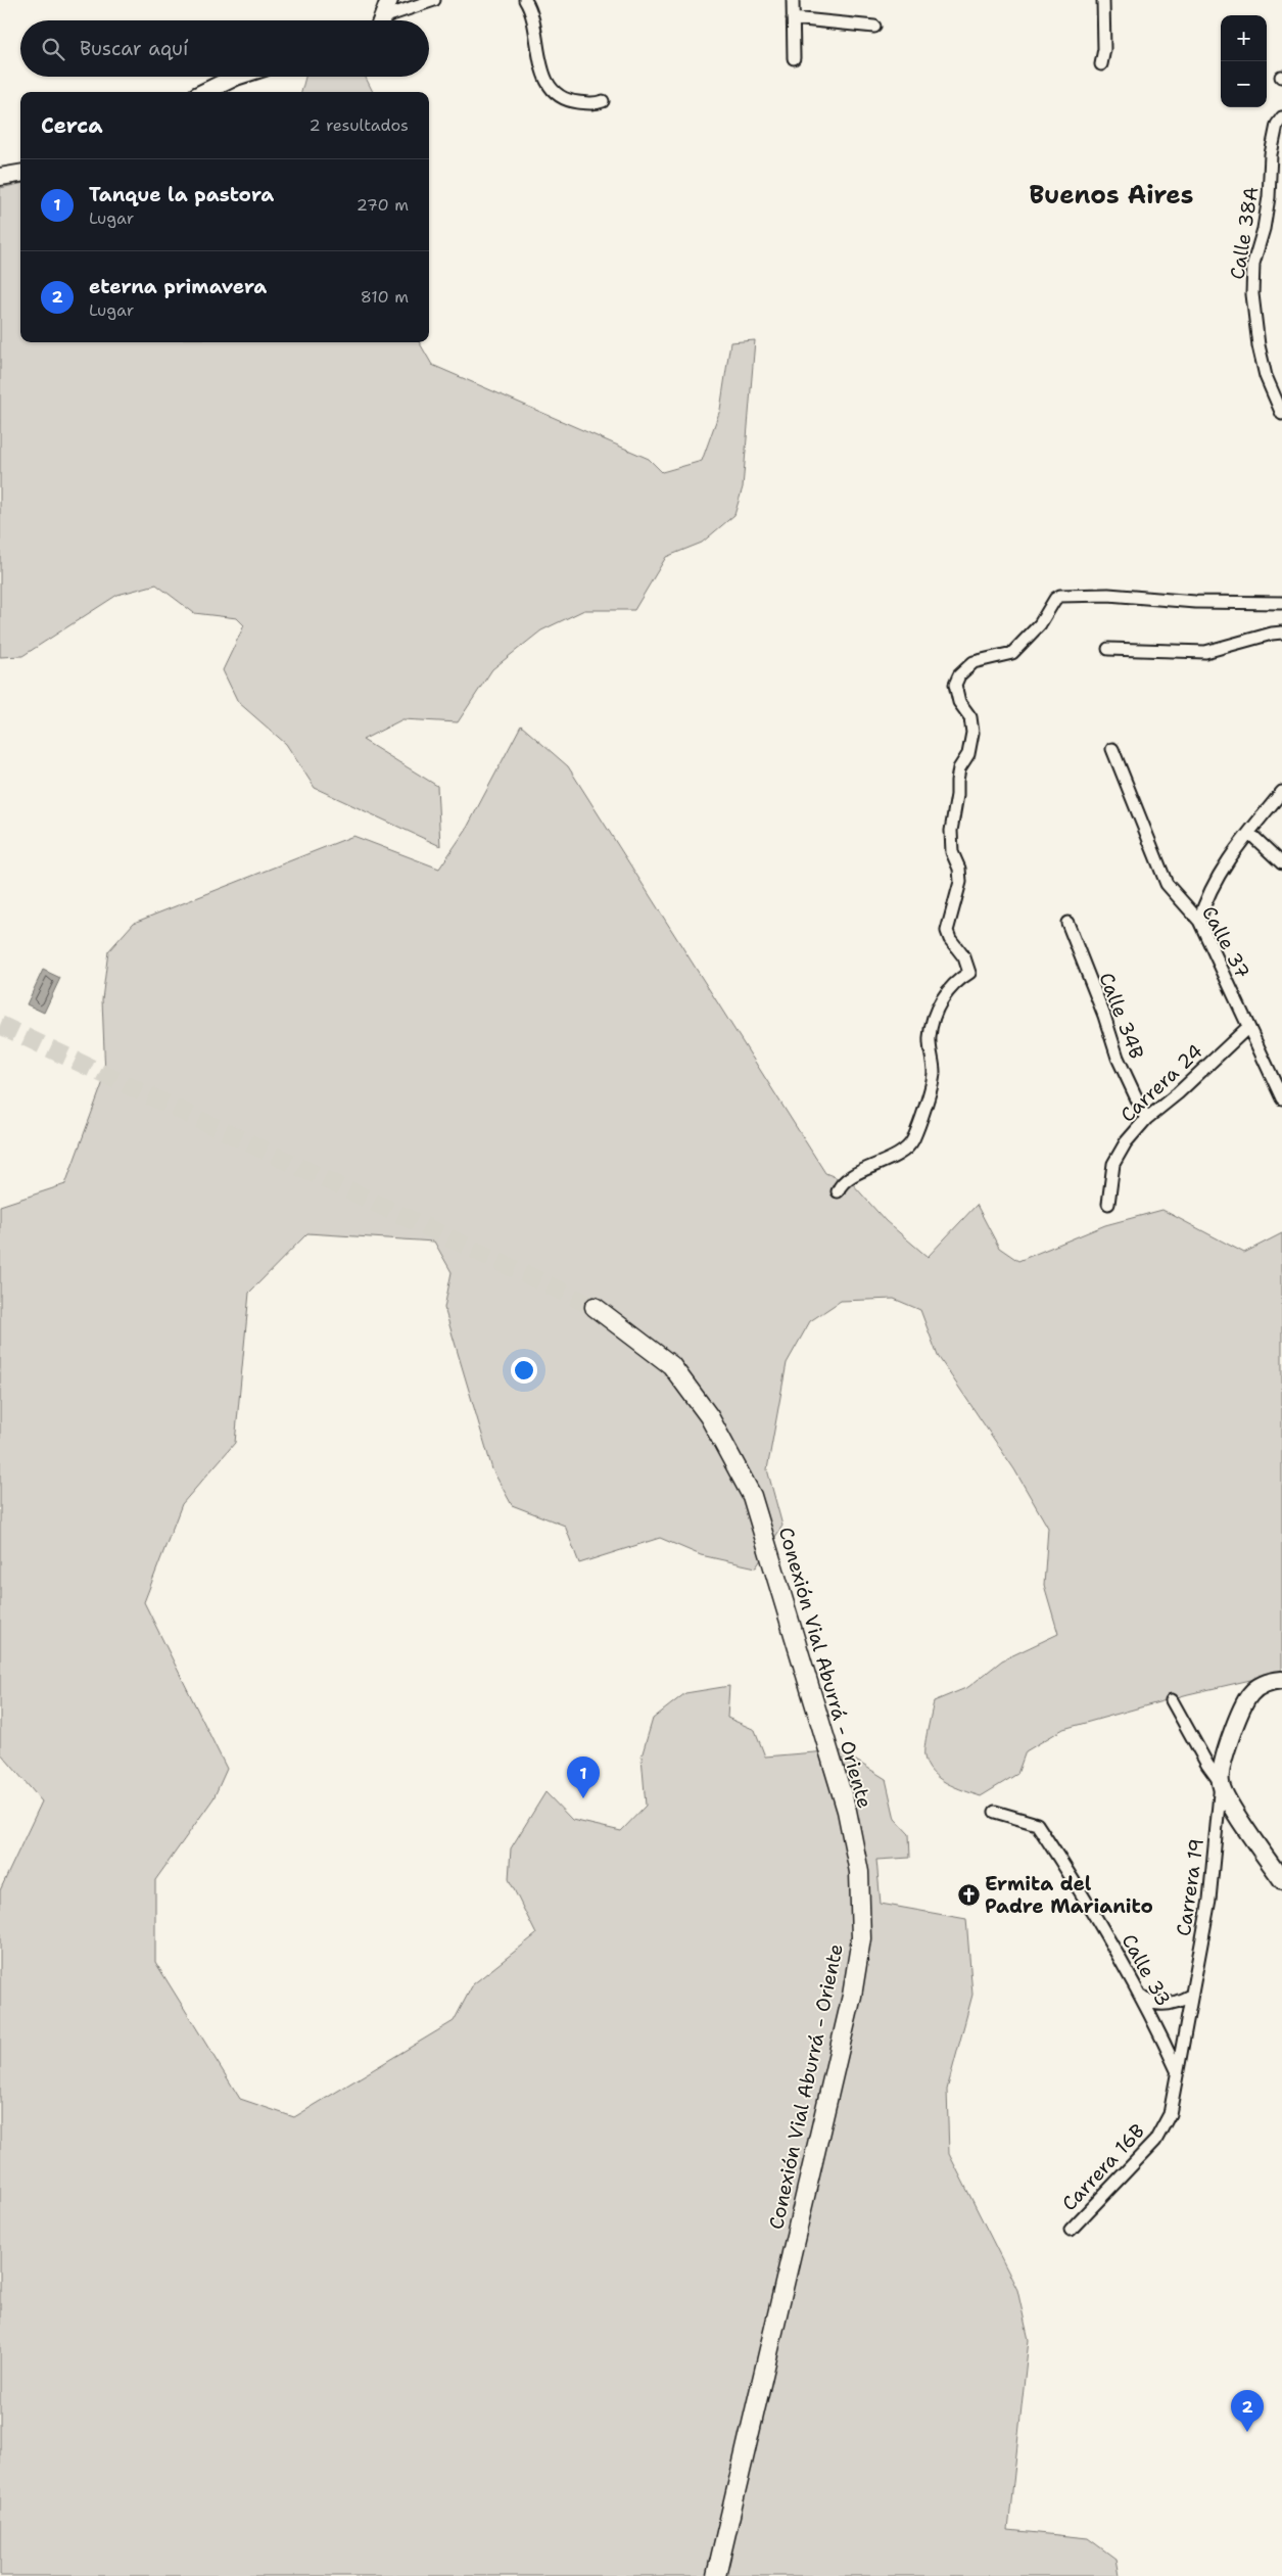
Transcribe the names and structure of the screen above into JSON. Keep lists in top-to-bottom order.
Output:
{
  "streets": {
    "main road": ["Conexión Vial Aburrá - Oriente"],
    "street": [
      "Calle 38A",
      "Calle 37",
      "Calle 34B",
      "Carrera 24",
      "Carrera 19",
      "Calle 33",
      "Carrera 16B"
    ]
  },
  "crossings": [
    ["Calle 37", "Carrera 24"],
    ["Calle 34B", "Carrera 24"],
    ["Carrera 19", "Calle 33"],
    ["Carrera 19", "Carrera 16B"],
    ["Calle 33", "Carrera 16B"]
  ],
  "districts": ["Buenos Aires"],
  "places": {
    "church": ["Ermita del Padre Marianito"]
  },
  "page": {
    "map_buttons": ["+", "−"],
    "search": "Buscar aquí",
    "heading": ["Cerca", "2 resultados"],
    "list": [
      {
        "mark": "1",
        "name": "Tanque la pastora",
        "note": "Lugar",
        "value": "270 m"
      },
      {
        "mark": "2",
        "name": "eterna primavera",
        "note": "Lugar",
        "value": "810 m"
      }
    ],
    "pins": ["1", "2"]
  }
}
